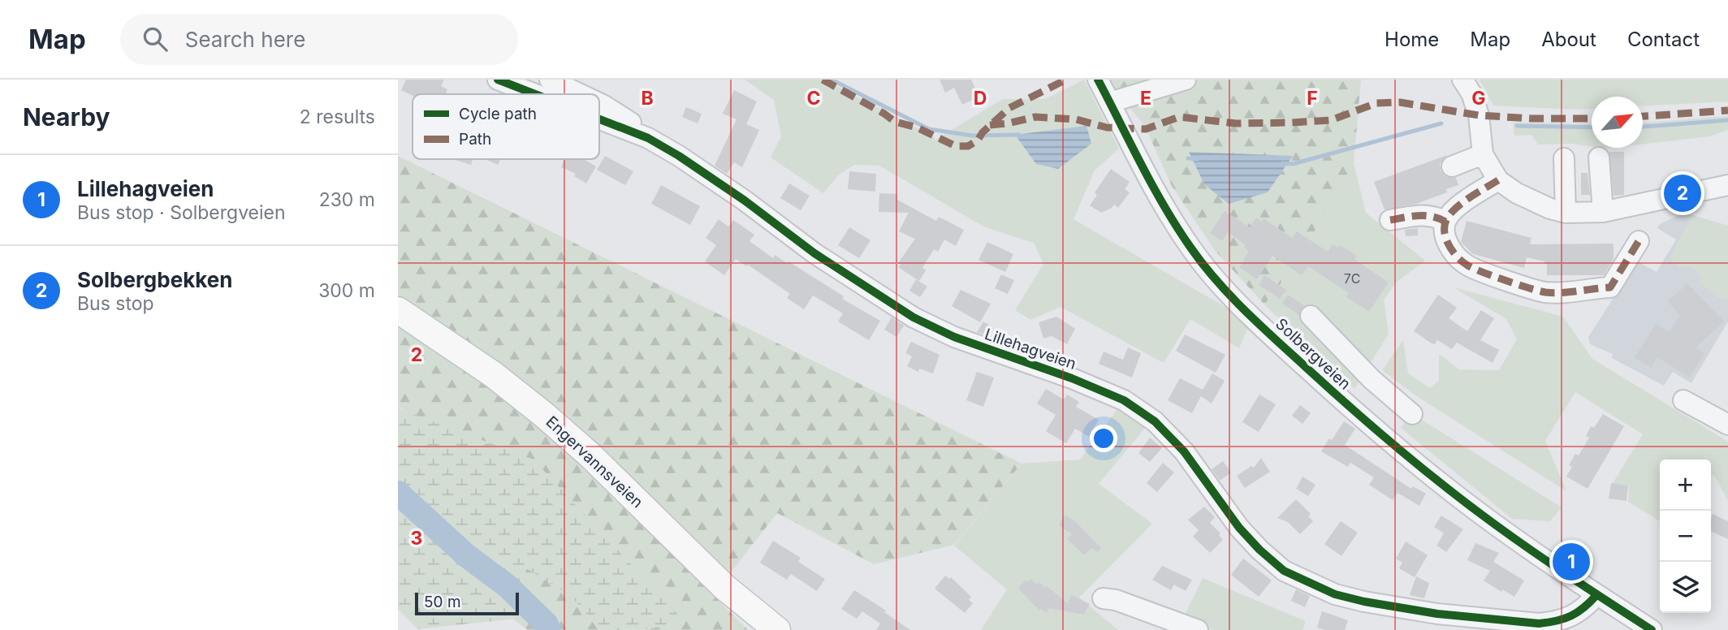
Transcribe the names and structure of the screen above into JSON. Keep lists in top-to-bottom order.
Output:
{
  "streets": {
    "main road": ["Engervannsveien"],
    "street": ["Lillehagveien", "Solbergveien"]
  },
  "crossings": [
    ["Lillehagveien", "Solbergveien"]
  ],
  "house_numbers": ["7C"],
  "legend": ["Cycle path", "Path"],
  "scale_bar": "50 m",
  "north": "top right",
  "page": {
    "header": "Map",
    "search": "Search here",
    "nav": [
      "Home",
      "Map",
      "About",
      "Contact"
    ],
    "heading": ["Nearby", "2 results"],
    "list": [
      {
        "mark": "1",
        "name": "Lillehagveien",
        "note": "Bus stop · Solbergveien",
        "value": "230 m"
      },
      {
        "mark": "2",
        "name": "Solbergbekken",
        "note": "Bus stop",
        "value": "300 m"
      }
    ],
    "pins": ["2", "1"],
    "map_buttons": ["+", "−"],
    "scale": "50 m"
  },
  "grid": {
    "columns": [
      "B",
      "C",
      "D",
      "E",
      "F",
      "G"
    ],
    "rows": ["2", "3"]
  }
}
